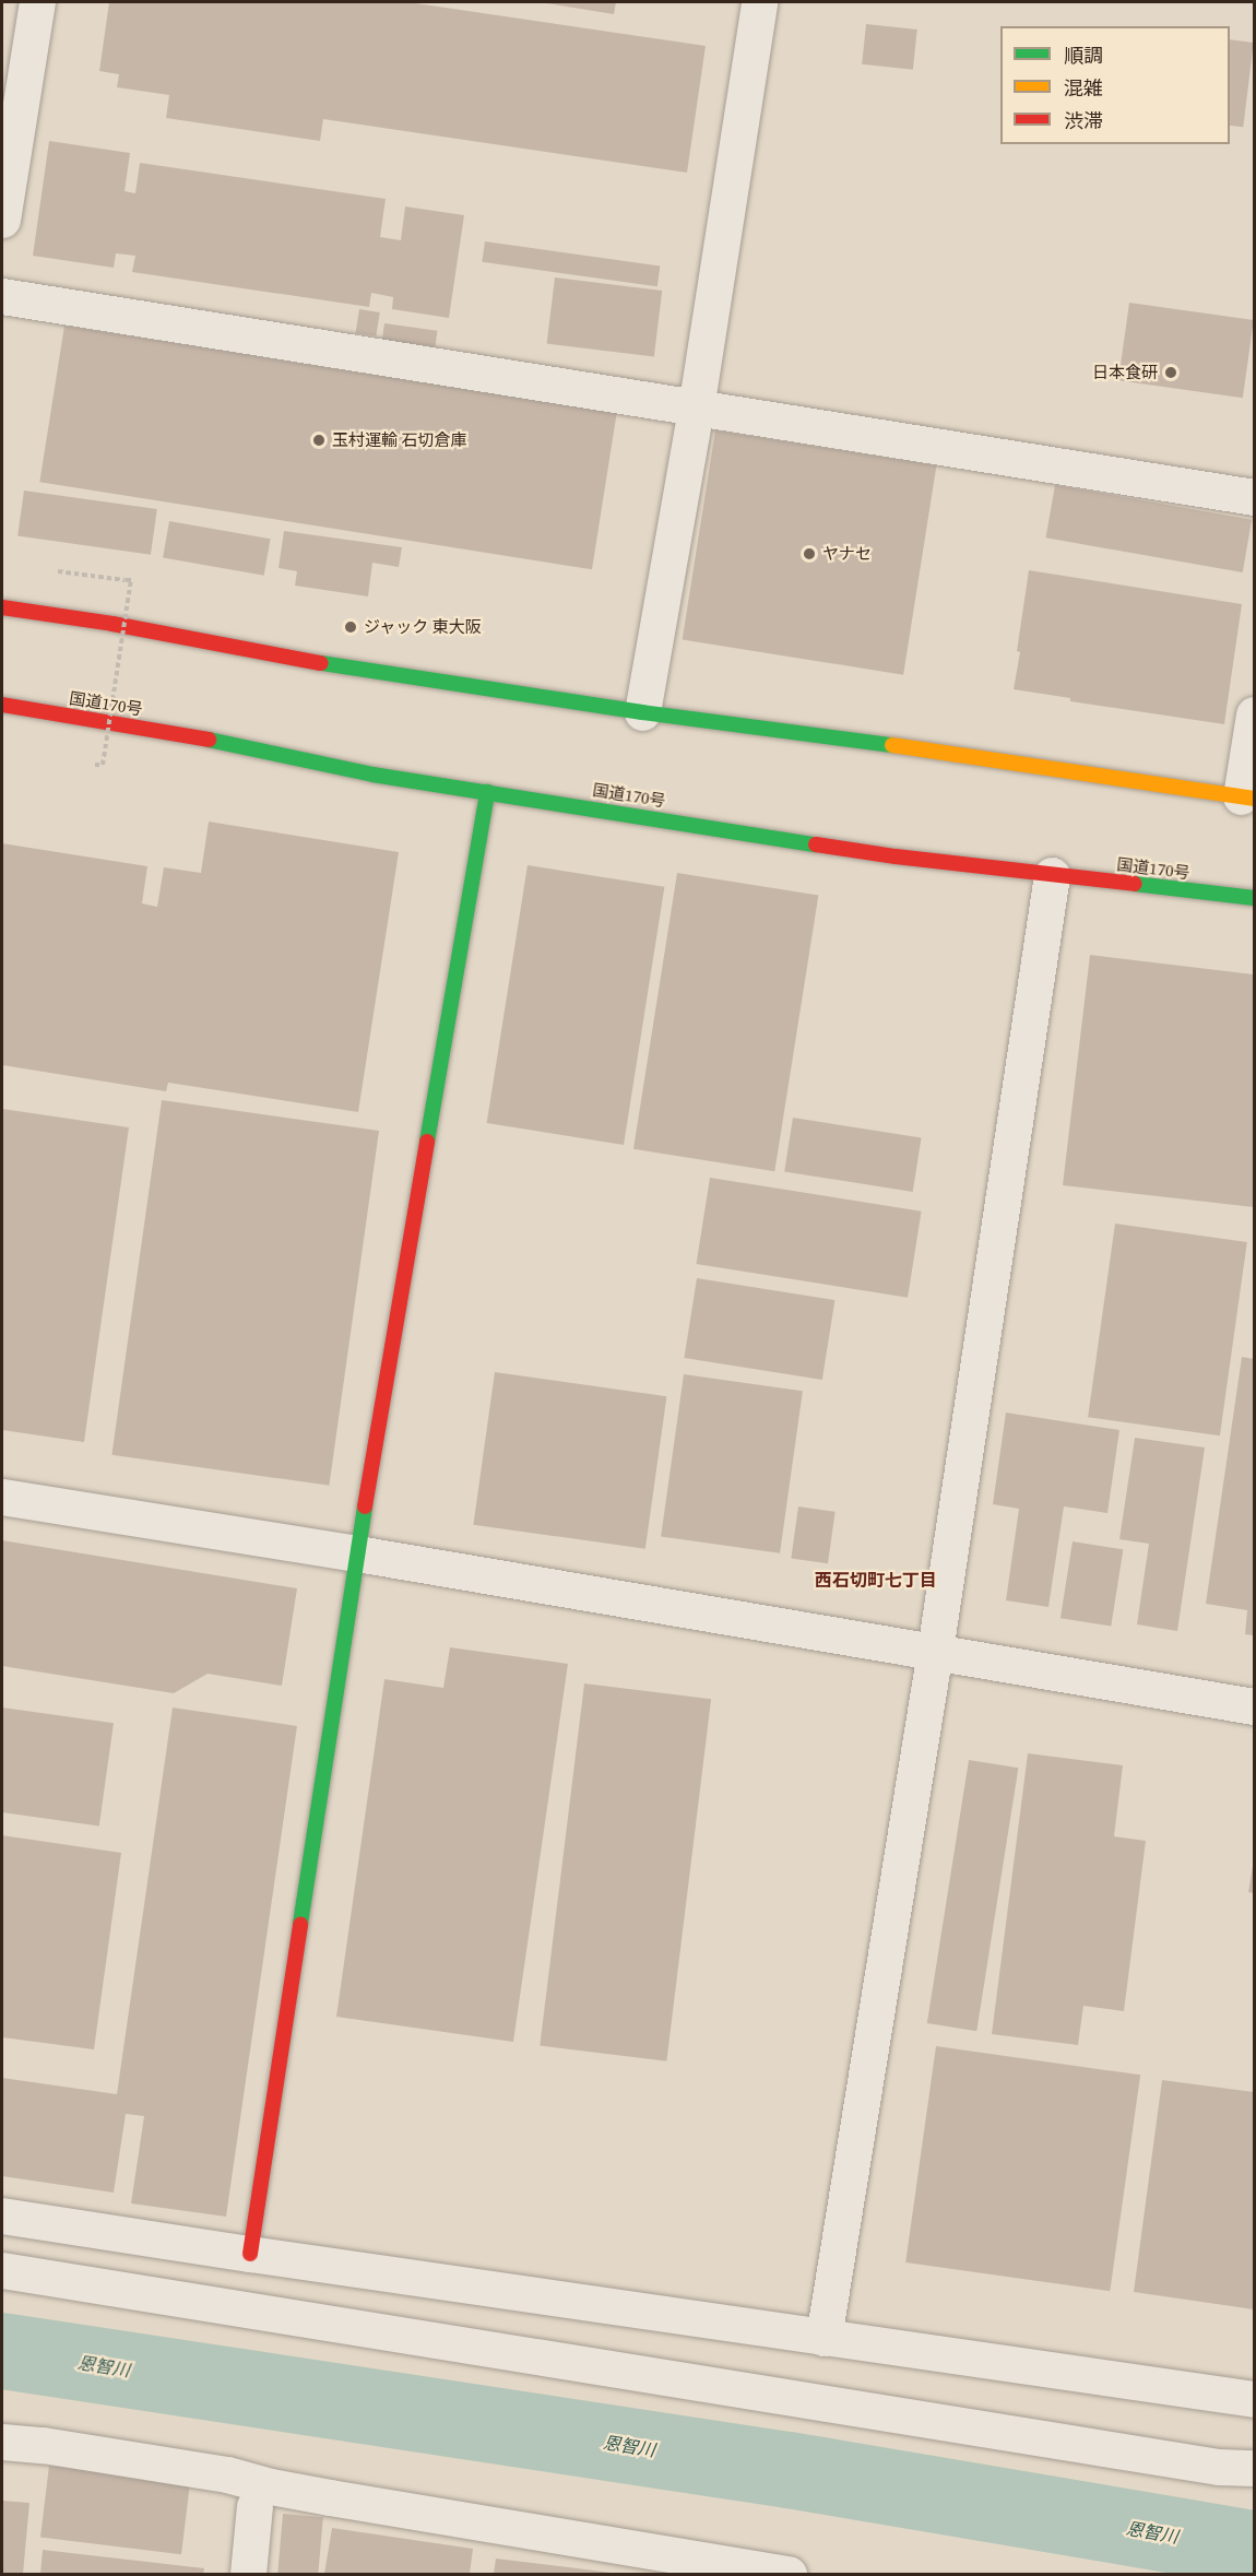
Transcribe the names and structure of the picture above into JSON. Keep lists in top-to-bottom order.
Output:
{
  "streets": {
    "main road": ["国道170号"]
  },
  "districts": ["西石切町七丁目"],
  "water": ["恩智川"],
  "places": [
    "日本食研",
    "玉村運輸 石切倉庫",
    "ヤナセ",
    "ジャック 東大阪"
  ],
  "legend": ["順調", "混雑", "渋滞"]
}
